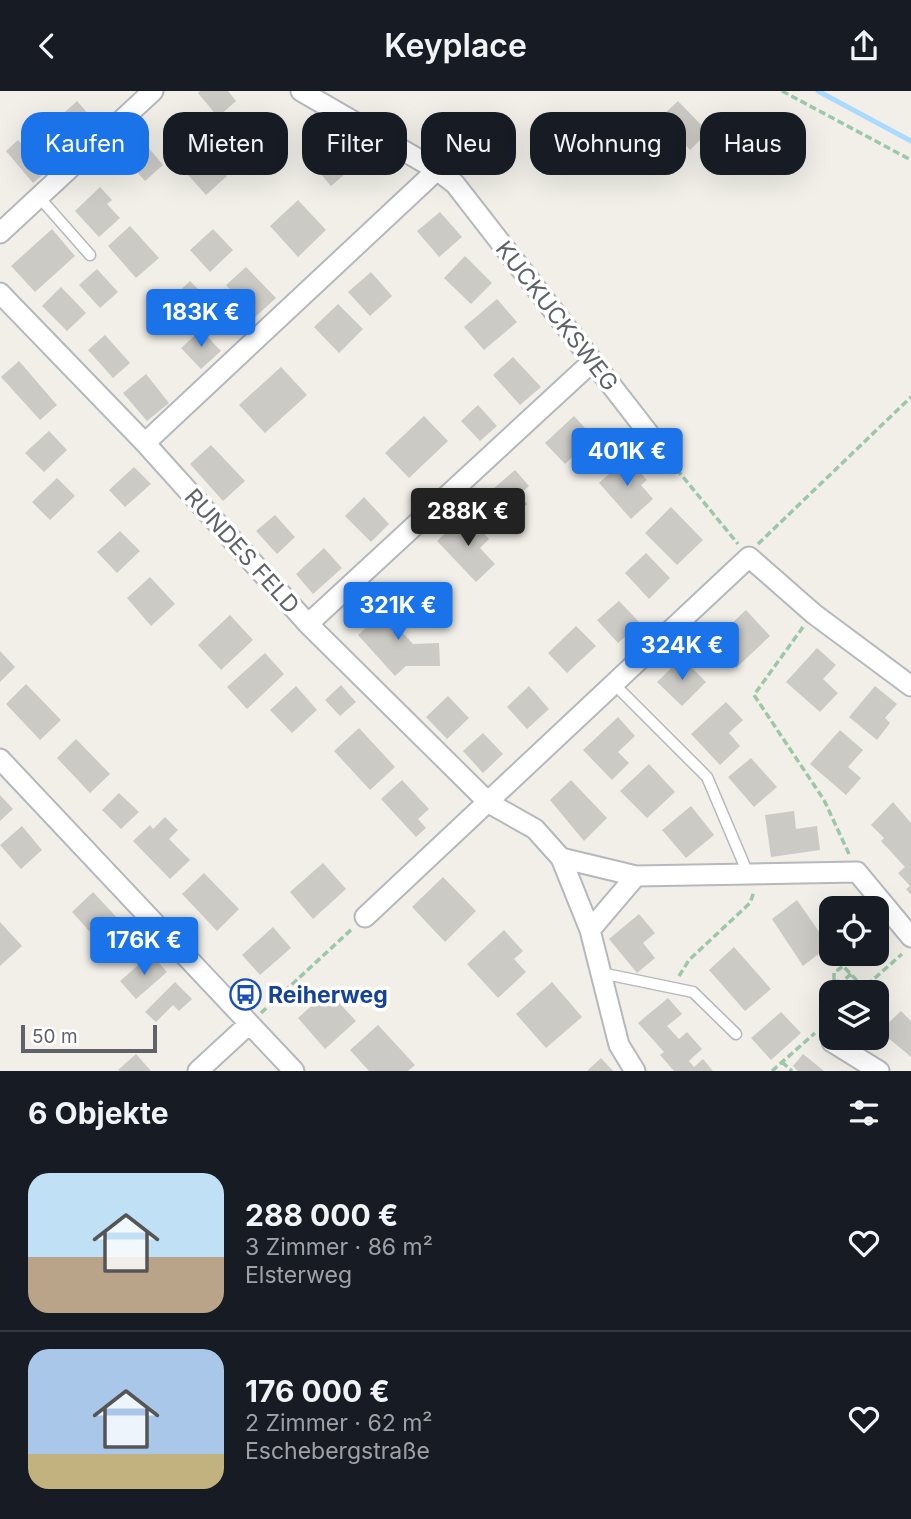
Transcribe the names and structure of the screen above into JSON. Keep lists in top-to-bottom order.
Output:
{
  "streets": {
    "street": ["KUCKUCKSWEG", "RUNDES FELD"]
  },
  "places": {
    "bus stop": ["Reiherweg"]
  },
  "scale_bar": "50 m",
  "page": {
    "header": "Keyplace",
    "chip": [
      "Kaufen",
      "Mieten",
      "Filter",
      "Neu",
      "Wohnung",
      "Haus"
    ],
    "price": [
      "183K €",
      "401K €",
      "288K €",
      "321K €",
      "324K €",
      "176K €"
    ],
    "scale": "50 m",
    "heading": "6 Objekte",
    "list": [
      {
        "name": "288 000 €",
        "note": "3 Zimmer · 86 m² · Elsterweg"
      },
      {
        "name": "176 000 €",
        "note": "2 Zimmer · 62 m² · Eschebergstraße"
      }
    ]
  }
}
